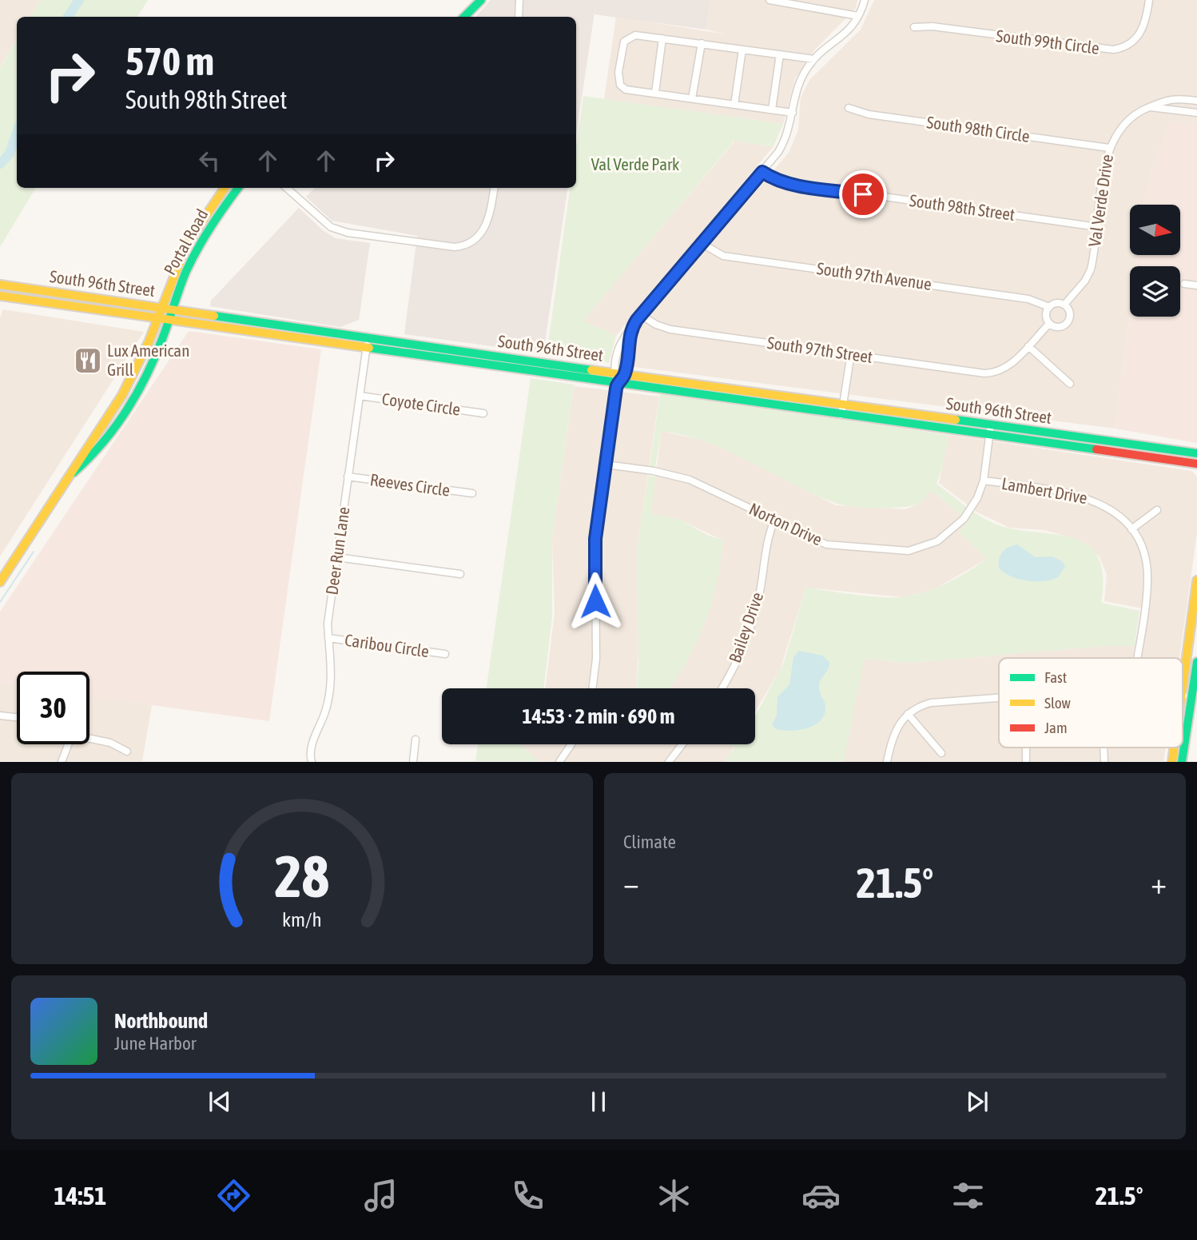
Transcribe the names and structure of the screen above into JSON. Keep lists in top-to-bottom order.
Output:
{
  "streets": {
    "main road": ["Portal Road", "South 96th Street"],
    "street": [
      "South 99th Circle",
      "South 98th Circle",
      "Val Verde Drive",
      "South 98th Street",
      "South 97th Avenue",
      "South 97th Street",
      "Coyote Circle",
      "Reeves Circle",
      "Lambert Drive",
      "Norton Drive",
      "Deer Run Lane",
      "Bailey Drive",
      "Caribou Circle"
    ]
  },
  "crossings": [
    ["South 98th Circle", "Val Verde Drive"],
    ["Val Verde Drive", "South 98th Street"],
    ["Val Verde Drive", "South 97th Avenue"],
    ["Val Verde Drive", "South 97th Street"],
    ["Portal Road", "South 96th Street"],
    ["South 96th Street", "Norton Drive"],
    ["South 96th Street", "Deer Run Lane"],
    ["Coyote Circle", "Deer Run Lane"],
    ["Reeves Circle", "Deer Run Lane"],
    ["Lambert Drive", "Norton Drive"],
    ["Norton Drive", "Bailey Drive"],
    ["Deer Run Lane", "Caribou Circle"]
  ],
  "parks": ["Val Verde Park"],
  "places": {
    "restaurant": ["Lux American Grill"]
  },
  "legend": ["Fast", "Slow", "Jam"],
  "north": "right",
  "page": {
    "turn": ["570 m", "South 98th Street"],
    "limit": "30",
    "trip": "14:53 · 2 min · 690 m",
    "tile": "Climate",
    "heat": ["−", "21.5°", "+"],
    "song": ["Northbound", "June Harbor"],
    "tabs": ["14:51", "21.5°"],
    "gauge": ["28", "km/h"]
  }
}
